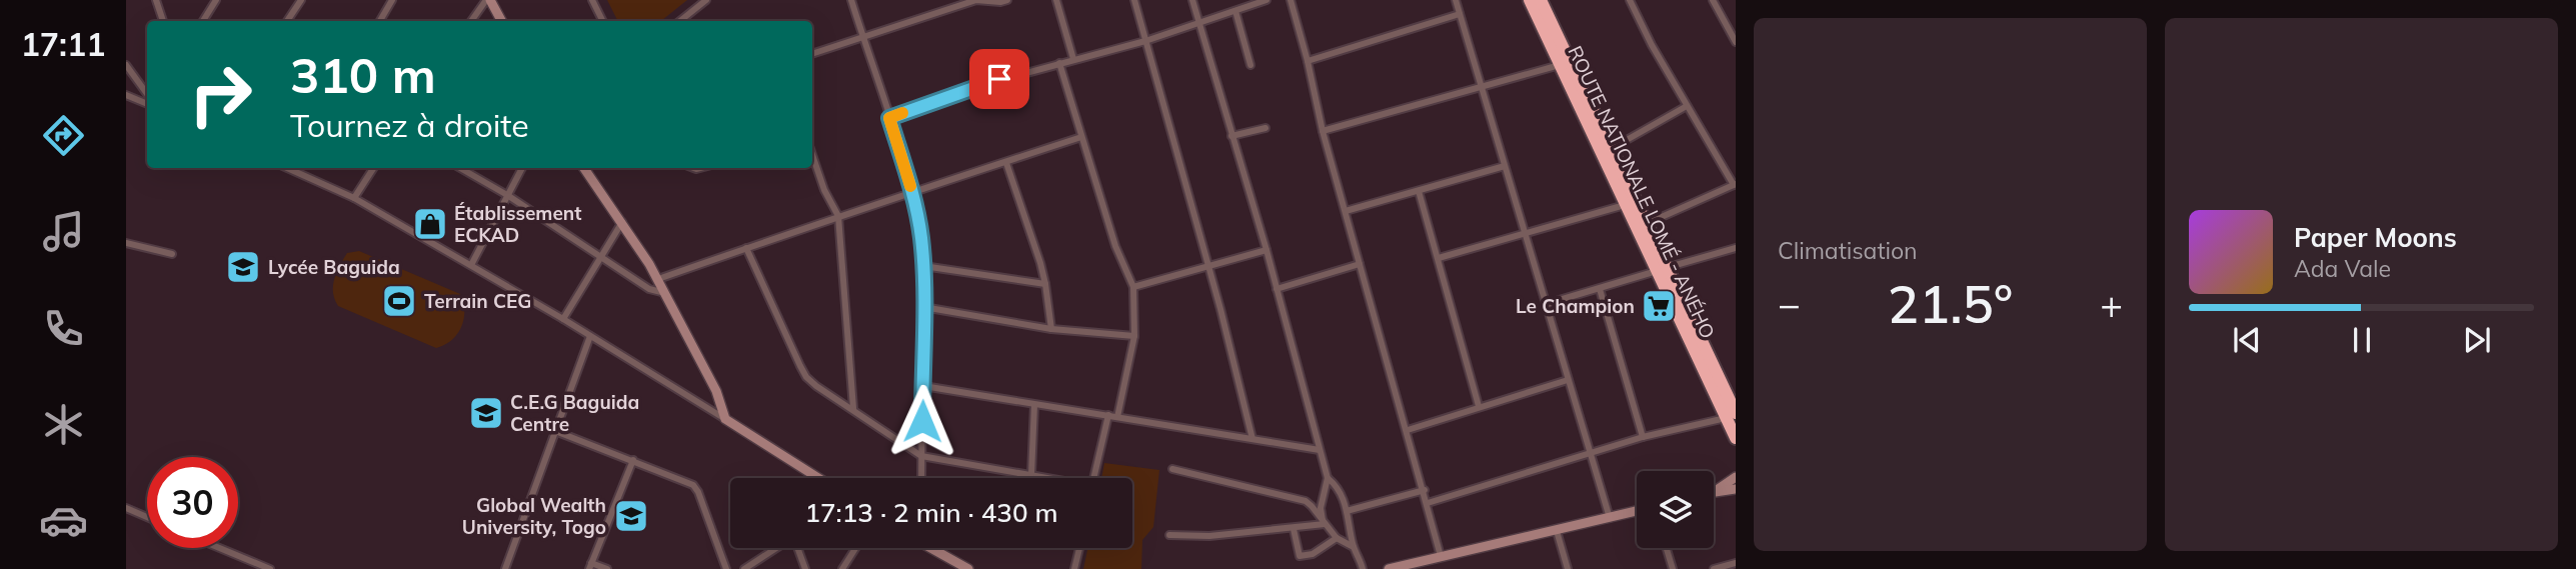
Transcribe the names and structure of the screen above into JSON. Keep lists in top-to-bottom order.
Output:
{
  "streets": {
    "highway": ["ROUTE NATIONALE LOMÉ - ANÉHO"]
  },
  "places": {
    "shop": ["Établissement ECKAD"],
    "school or university": ["Lycée Baguida", "C.E.G Baguida Centre", "Global Wealth University, Togo"],
    "sports": ["Terrain CEG"],
    "supermarket": ["Le Champion"]
  },
  "page": {
    "tabs": "17:11",
    "tile": "Climatisation",
    "turn": ["310 m", "Tournez à droite"],
    "song": ["Paper Moons", "Ada Vale"],
    "heat": ["−", "21.5°", "+"],
    "limit": "30",
    "trip": "17:13 · 2 min · 430 m"
  }
}
